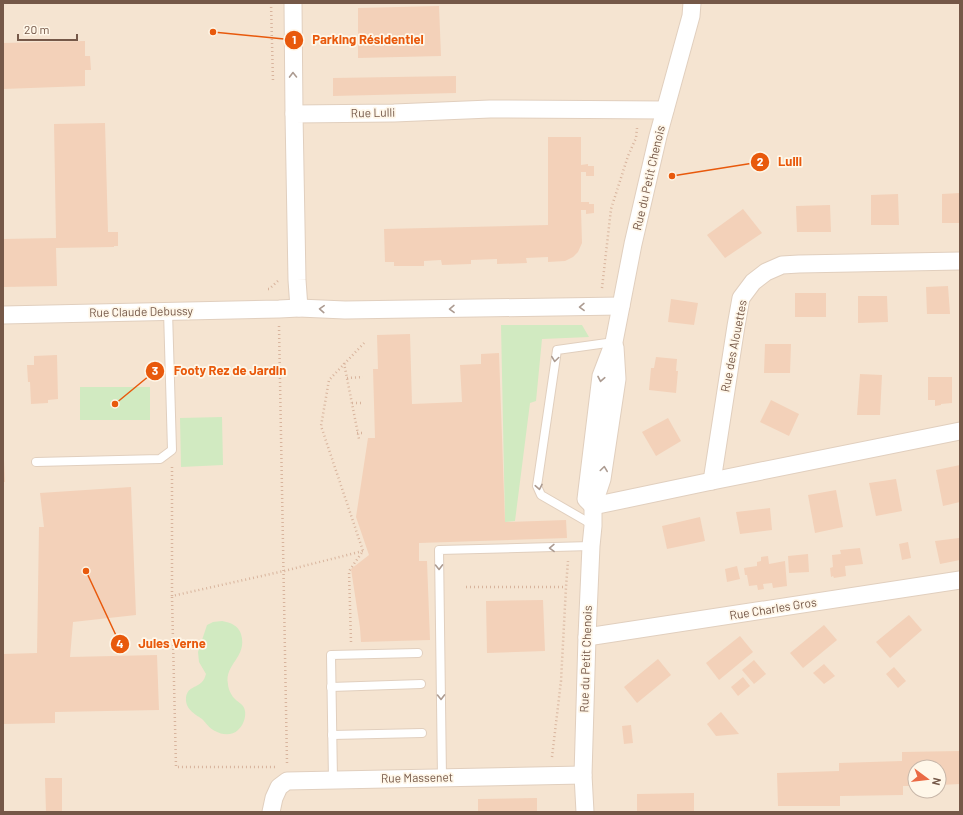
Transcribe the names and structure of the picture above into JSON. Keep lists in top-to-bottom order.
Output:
{
  "streets": {
    "street": [
      "Rue Lulli",
      "Rue du Petit Chenois",
      "Rue Claude Debussy",
      "Rue des Alouettes",
      "Rue Charles Gros",
      "Rue Massenet"
    ]
  },
  "crossings": [
    ["Rue Lulli", "Rue du Petit Chenois"],
    ["Rue du Petit Chenois", "Rue Charles Gros"],
    ["Rue du Petit Chenois", "Rue Massenet"]
  ],
  "places": [
    "Parking Résidentiel",
    "Lulli",
    "Footy Rez de Jardin",
    "Jules Verne"
  ],
  "scale_bar": "20 m",
  "north": "right"
}
